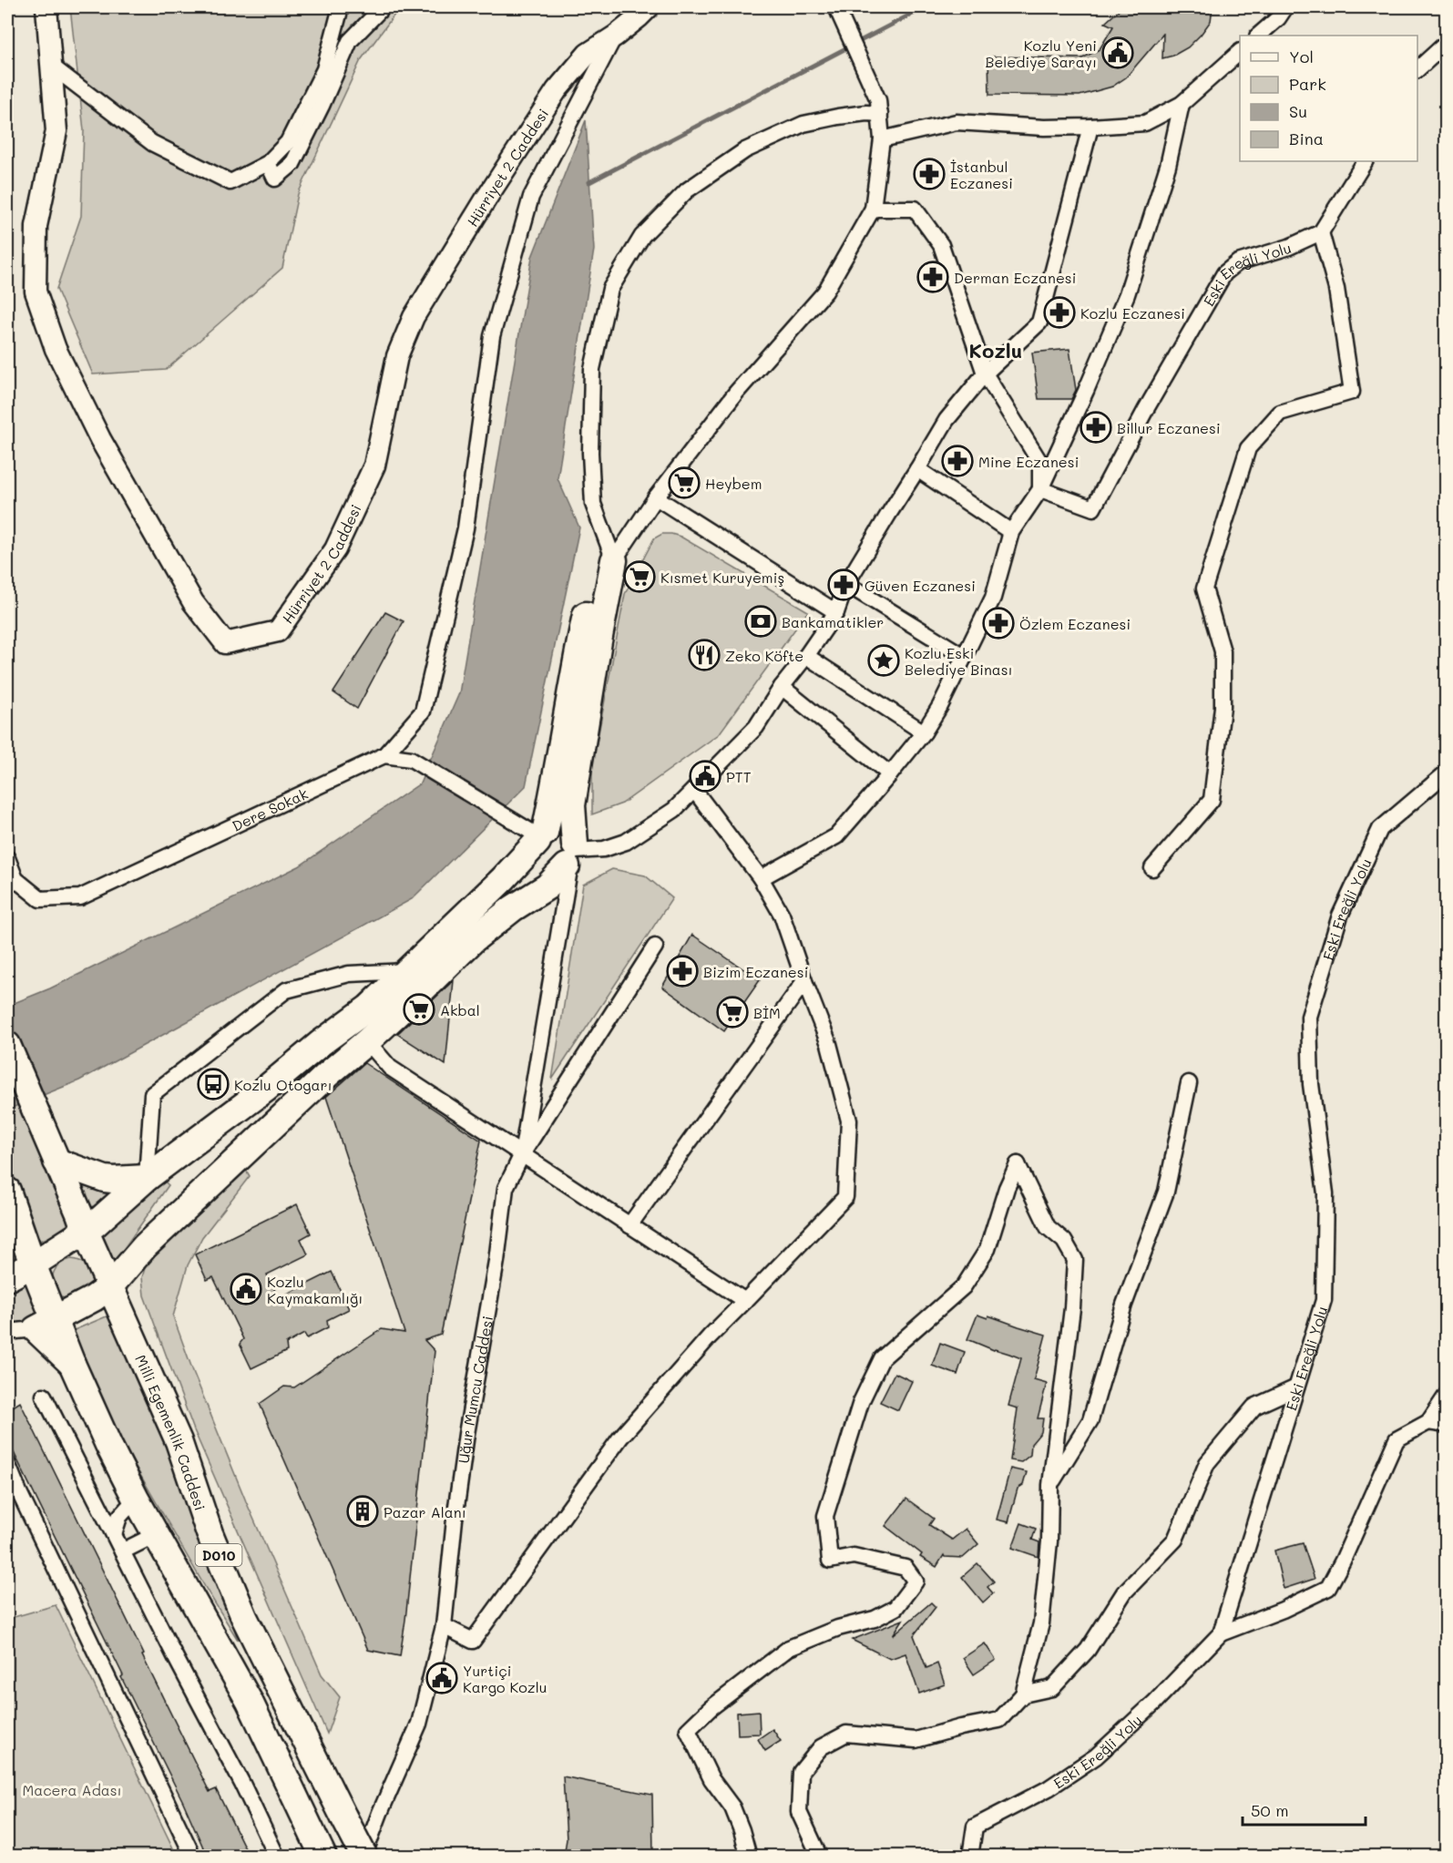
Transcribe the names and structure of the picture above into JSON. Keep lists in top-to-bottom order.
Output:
{
  "streets": {
    "highway": ["Milli Egemenlik Caddesi", "D010"],
    "street": [
      "Hürriyet 2 Caddesi",
      "Eski Ereğli Yolu",
      "Dere Sokak",
      "Uğur Mumcu Caddesi"
    ]
  },
  "crossings": [
    ["Uğur Mumcu Caddesi", "Milli Egemenlik Caddesi"]
  ],
  "districts": ["Kozlu"],
  "parks": ["Macera Adası"],
  "places": {
    "public building": [
      "Kozlu Yeni Belediye Sarayı",
      "PTT",
      "Kozlu Kaymakamlığı",
      "Yurtiçi Kargo Kozlu"
    ],
    "pharmacy": [
      "İstanbul Eczanesi",
      "Derman Eczanesi",
      "Kozlu Eczanesi",
      "Billur Eczanesi",
      "Mine Eczanesi",
      "Güven Eczanesi",
      "Özlem Eczanesi",
      "Bizim Eczanesi"
    ],
    "supermarket": [
      "Heybem",
      "Kısmet Kuruyemiş",
      "Akbal",
      "BİM"
    ],
    "bank": ["Bankamatikler"],
    "restaurant": ["Zeko Köfte"],
    "place": ["Kozlu Eski Belediye Binası"],
    "bus stop": ["Kozlu Otogarı"],
    "building": ["Pazar Alanı"]
  },
  "legend": [
    "Yol",
    "Park",
    "Su",
    "Bina"
  ],
  "scale_bar": "50 m"
}
